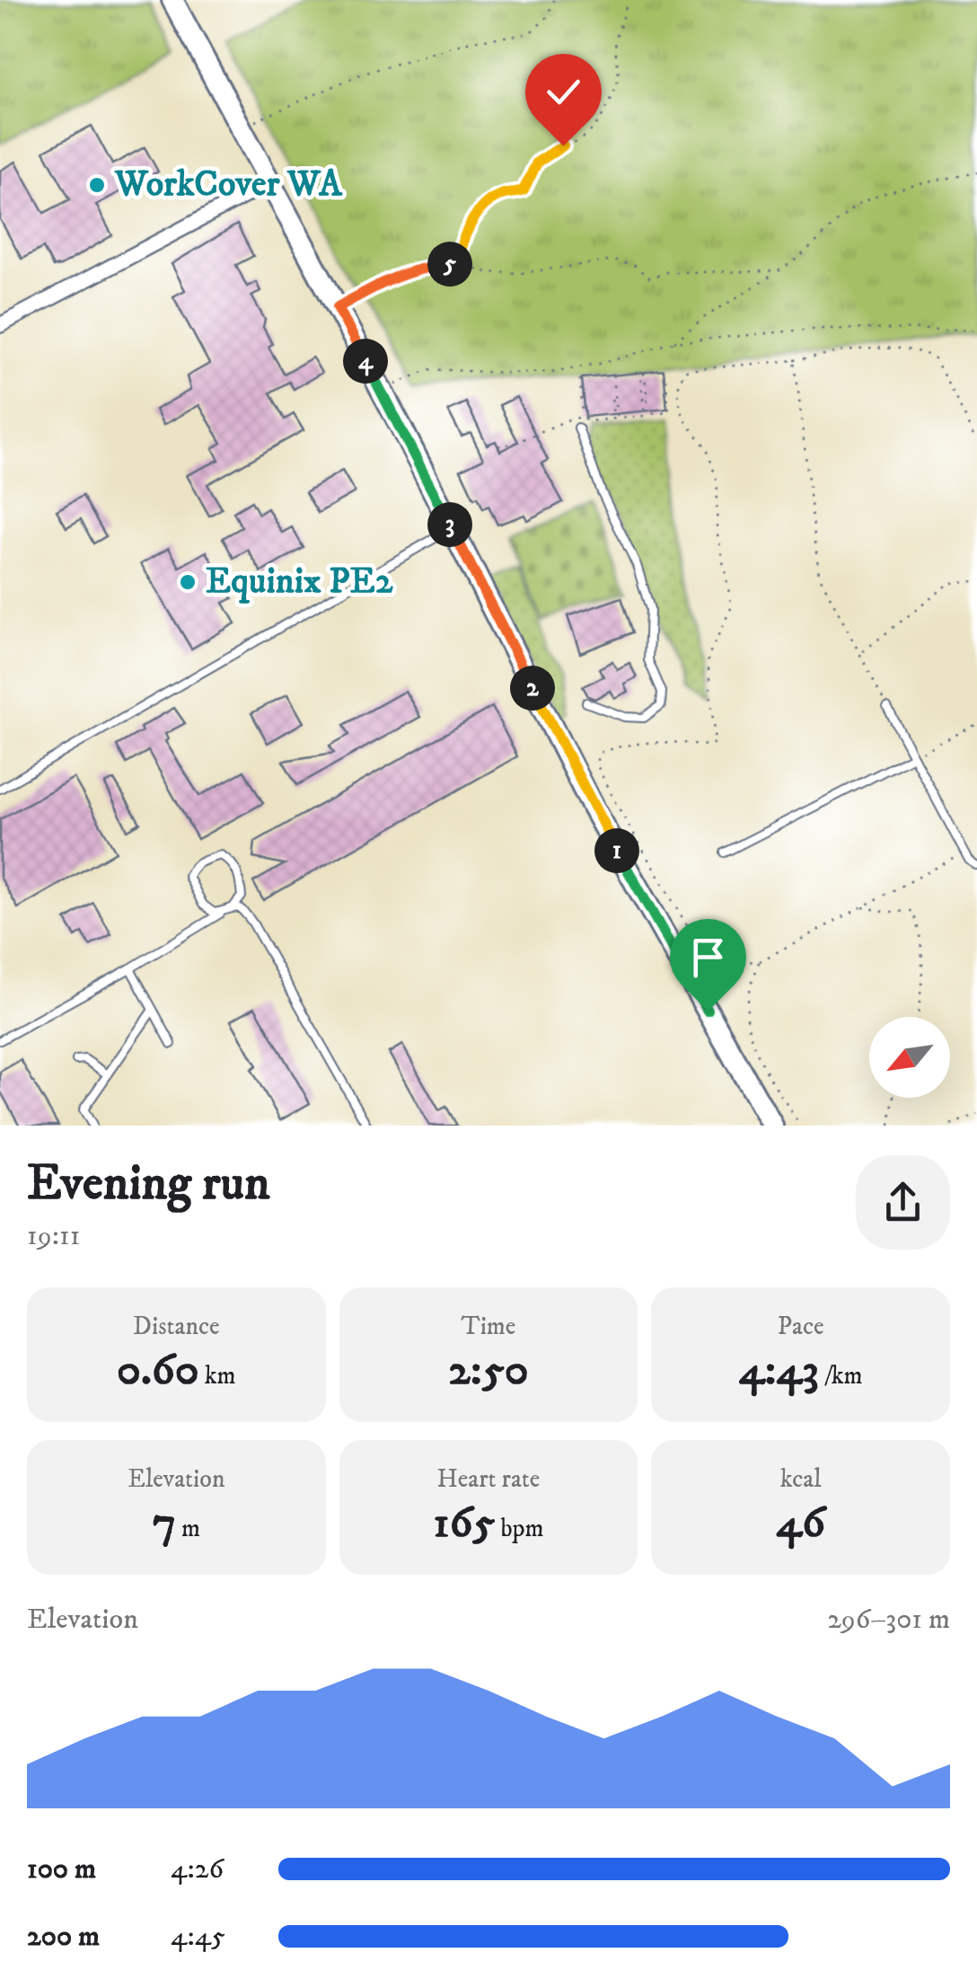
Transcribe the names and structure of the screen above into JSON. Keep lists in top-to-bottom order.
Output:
{
  "places": ["WorkCover WA", "Equinix PE2"],
  "north": "bottom left",
  "page": {
    "pins": [
      "5",
      "4",
      "3",
      "2",
      "1"
    ],
    "heading": ["Evening run", "19:11"],
    "stats": [
      ["Distance", "0.60 km"],
      ["Time", "2:50"],
      ["Pace", "4:43 /km"],
      ["Elevation", "7 m"],
      ["Heart rate", "165 bpm"],
      ["kcal", "46"]
    ],
    "chart": ["Elevation", "296–301 m"],
    "list": [
      {
        "name": "100 m",
        "note": "4:26"
      },
      {
        "name": "200 m",
        "note": "4:45"
      }
    ]
  }
}
